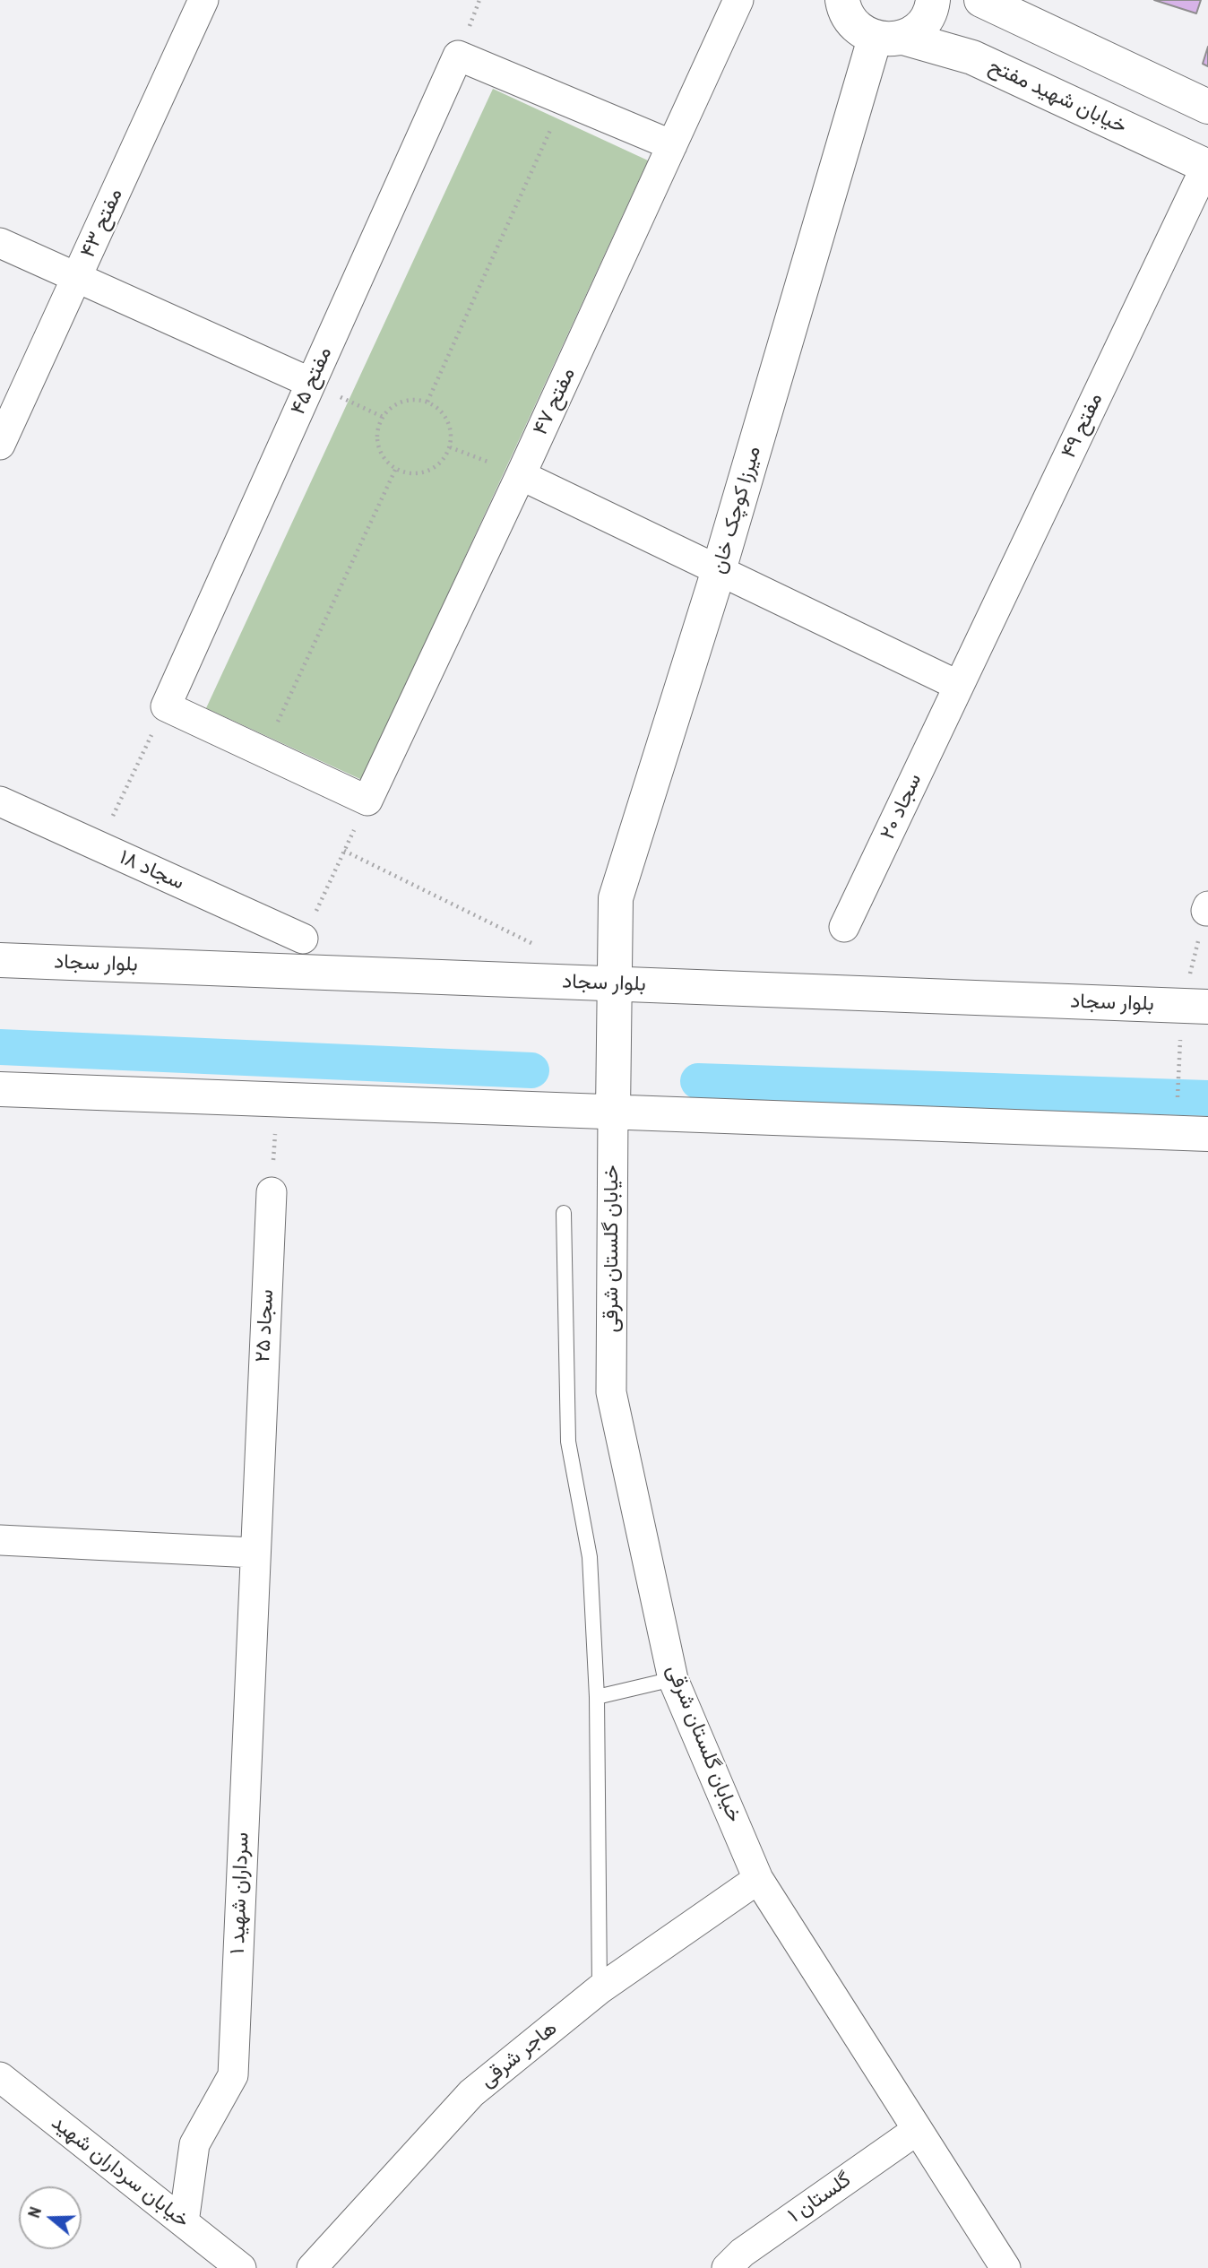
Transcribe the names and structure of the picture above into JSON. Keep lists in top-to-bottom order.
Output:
{
  "streets": {
    "main road": ["خیابان شهید مفتح", "میرزا کوچک خان", "بلوار سجاد"],
    "street": [
      "مفتح ۴۳",
      "مفتح ۴۵",
      "مفتح ۴۷",
      "مفتح ۴۹",
      "سجاد ۲۰",
      "سجاد ۱۸",
      "خیابان گلستان شرقی",
      "سجاد ۲۵",
      "سرداران شهید ۱",
      "هاجر شرقی",
      "خیابان سرداران شهید",
      "گلستان ۱"
    ]
  },
  "crossings": [
    ["خیابان شهید مفتح", "مفتح ۴۹"],
    ["خیابان شهید مفتح", "میرزا کوچک خان"],
    ["مفتح ۴۹", "سجاد ۲۰"],
    ["میرزا کوچک خان", "بلوار سجاد"],
    ["میرزا کوچک خان", "خیابان گلستان شرقی"],
    ["خیابان گلستان شرقی", "هاجر شرقی"],
    ["خیابان گلستان شرقی", "گلستان ۱"],
    ["سجاد ۲۵", "سرداران شهید ۱"],
    ["سرداران شهید ۱", "خیابان سرداران شهید"]
  ],
  "north": "left"
}
